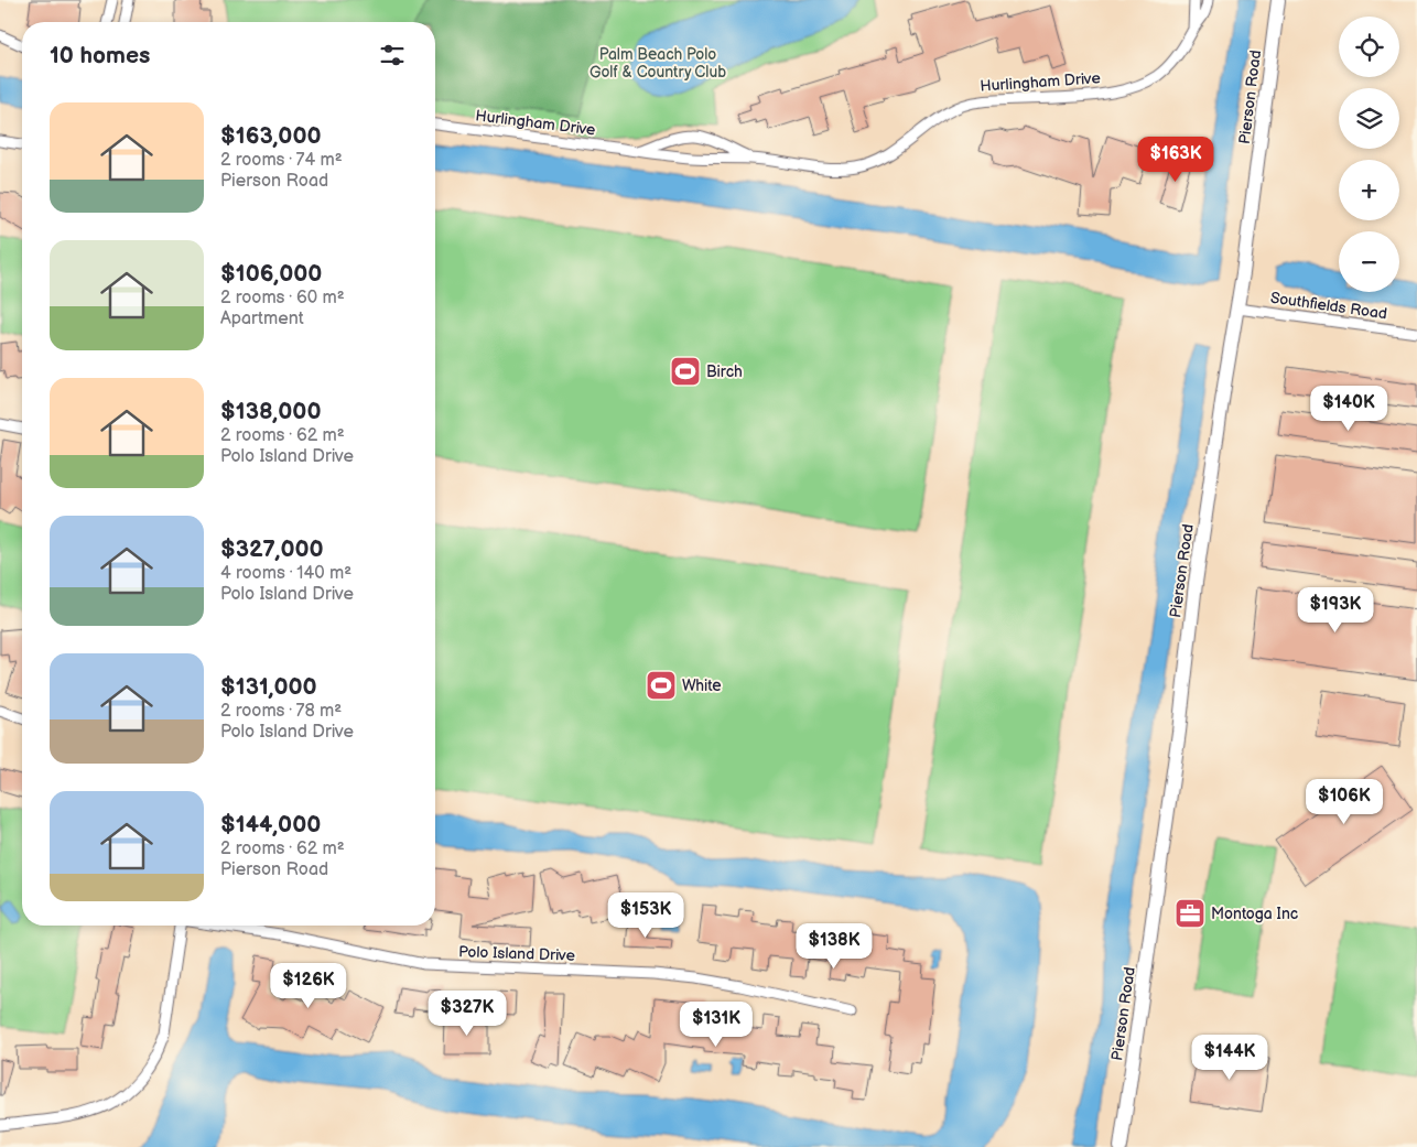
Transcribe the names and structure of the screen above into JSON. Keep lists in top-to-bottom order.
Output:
{
  "streets": {
    "street": [
      "Hurlingham Drive",
      "Pierson Road",
      "Southfields Road",
      "Polo Island Drive"
    ]
  },
  "crossings": [
    ["Pierson Road", "Southfields Road"]
  ],
  "parks": ["Palm Beach Polo Golf & Country Club"],
  "places": {
    "sports": ["Birch", "White"],
    "office": ["Montoga Inc"]
  },
  "page": {
    "map_buttons": ["+", "−"],
    "heading": "10 homes",
    "list": [
      {
        "name": "$163,000",
        "note": "2 rooms · 74 m² · Pierson Road"
      },
      {
        "name": "$106,000",
        "note": "2 rooms · 60 m² · Apartment"
      },
      {
        "name": "$138,000",
        "note": "2 rooms · 62 m² · Polo Island Drive"
      },
      {
        "name": "$327,000",
        "note": "4 rooms · 140 m² · Polo Island Drive"
      },
      {
        "name": "$131,000",
        "note": "2 rooms · 78 m² · Polo Island Drive"
      },
      {
        "name": "$144,000",
        "note": "2 rooms · 62 m² · Pierson Road"
      }
    ],
    "price": [
      "$163K",
      "$140K",
      "$193K",
      "$106K",
      "$153K",
      "$138K",
      "$126K",
      "$327K",
      "$131K",
      "$144K"
    ]
  }
}
